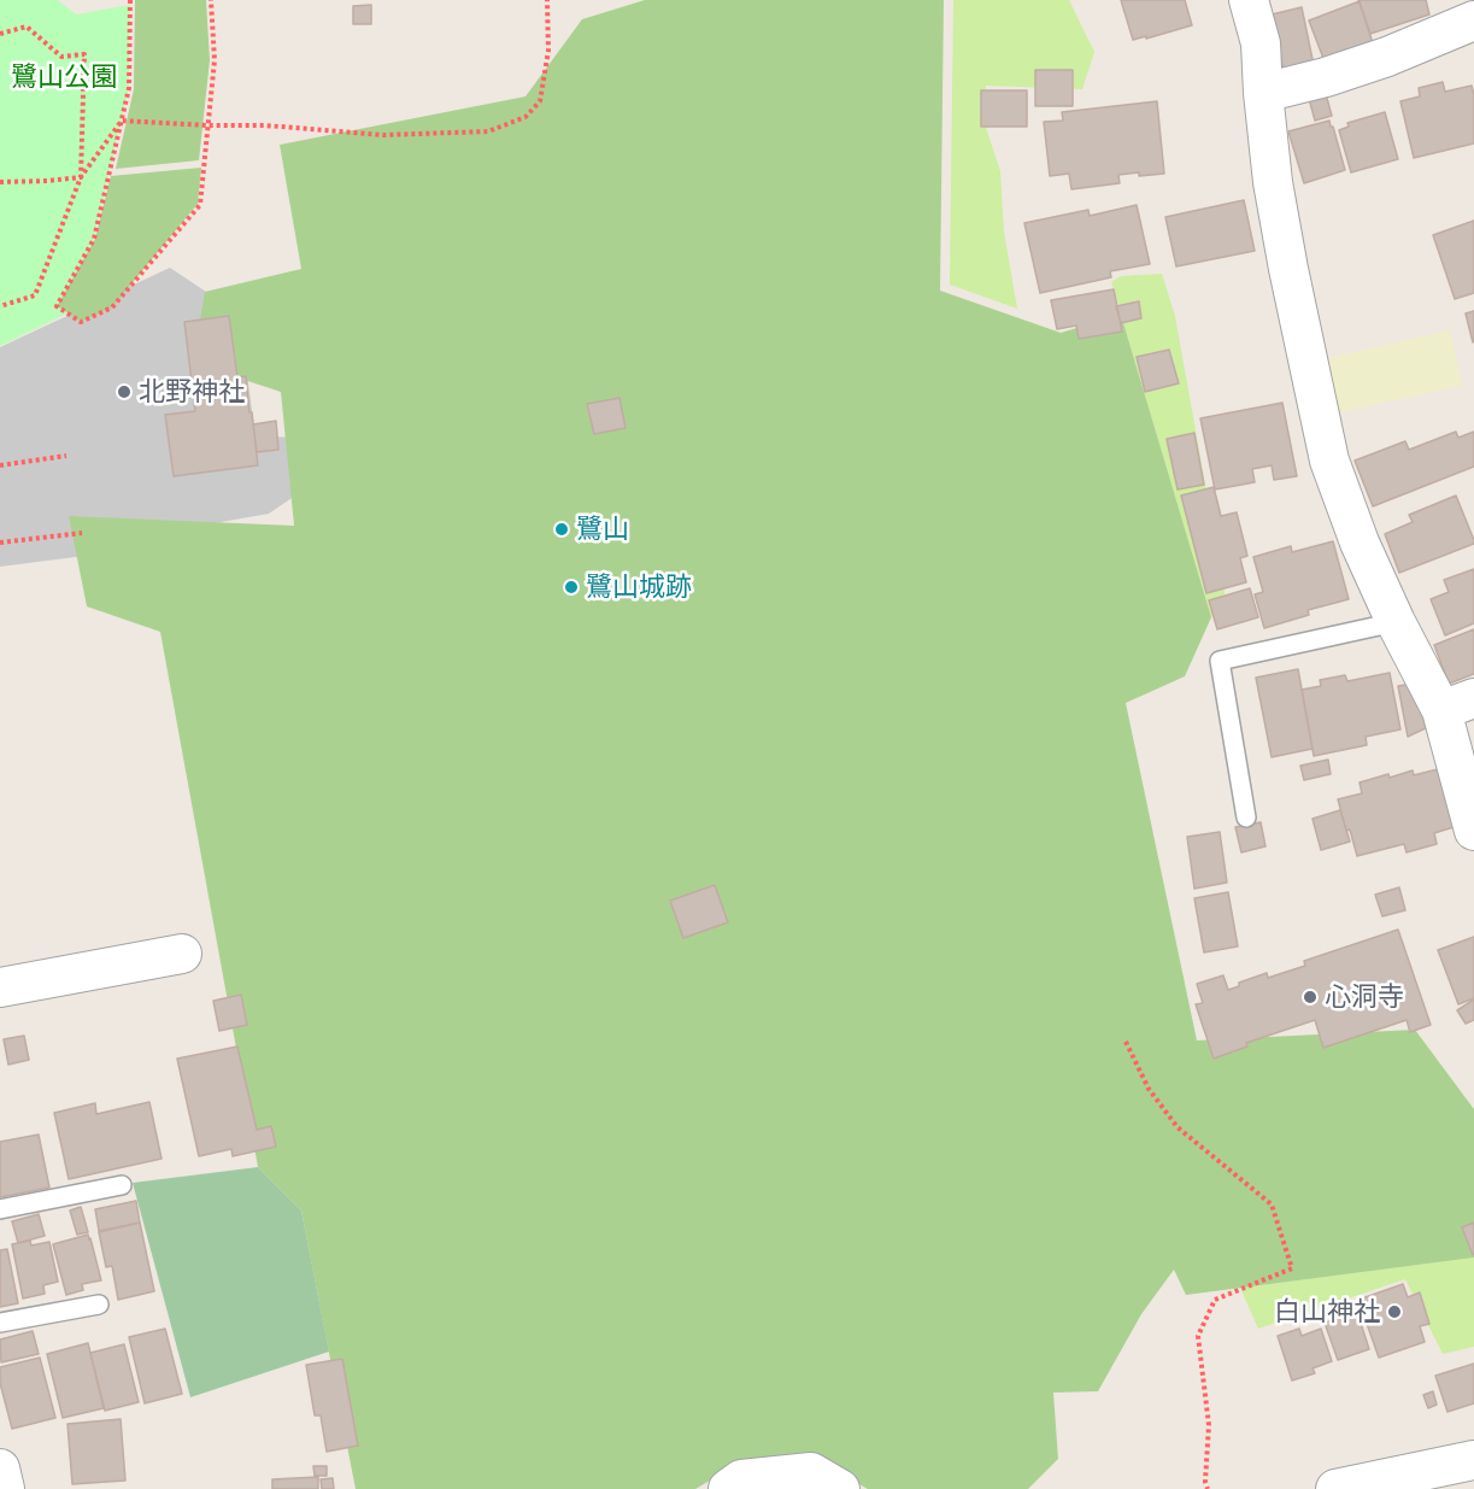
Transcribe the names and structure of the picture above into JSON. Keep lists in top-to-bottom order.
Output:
{
  "parks": ["鷺山公園"],
  "places": [
    "北野神社",
    "鷺山",
    "鷺山城跡",
    "心洞寺",
    "白山神社"
  ]
}
